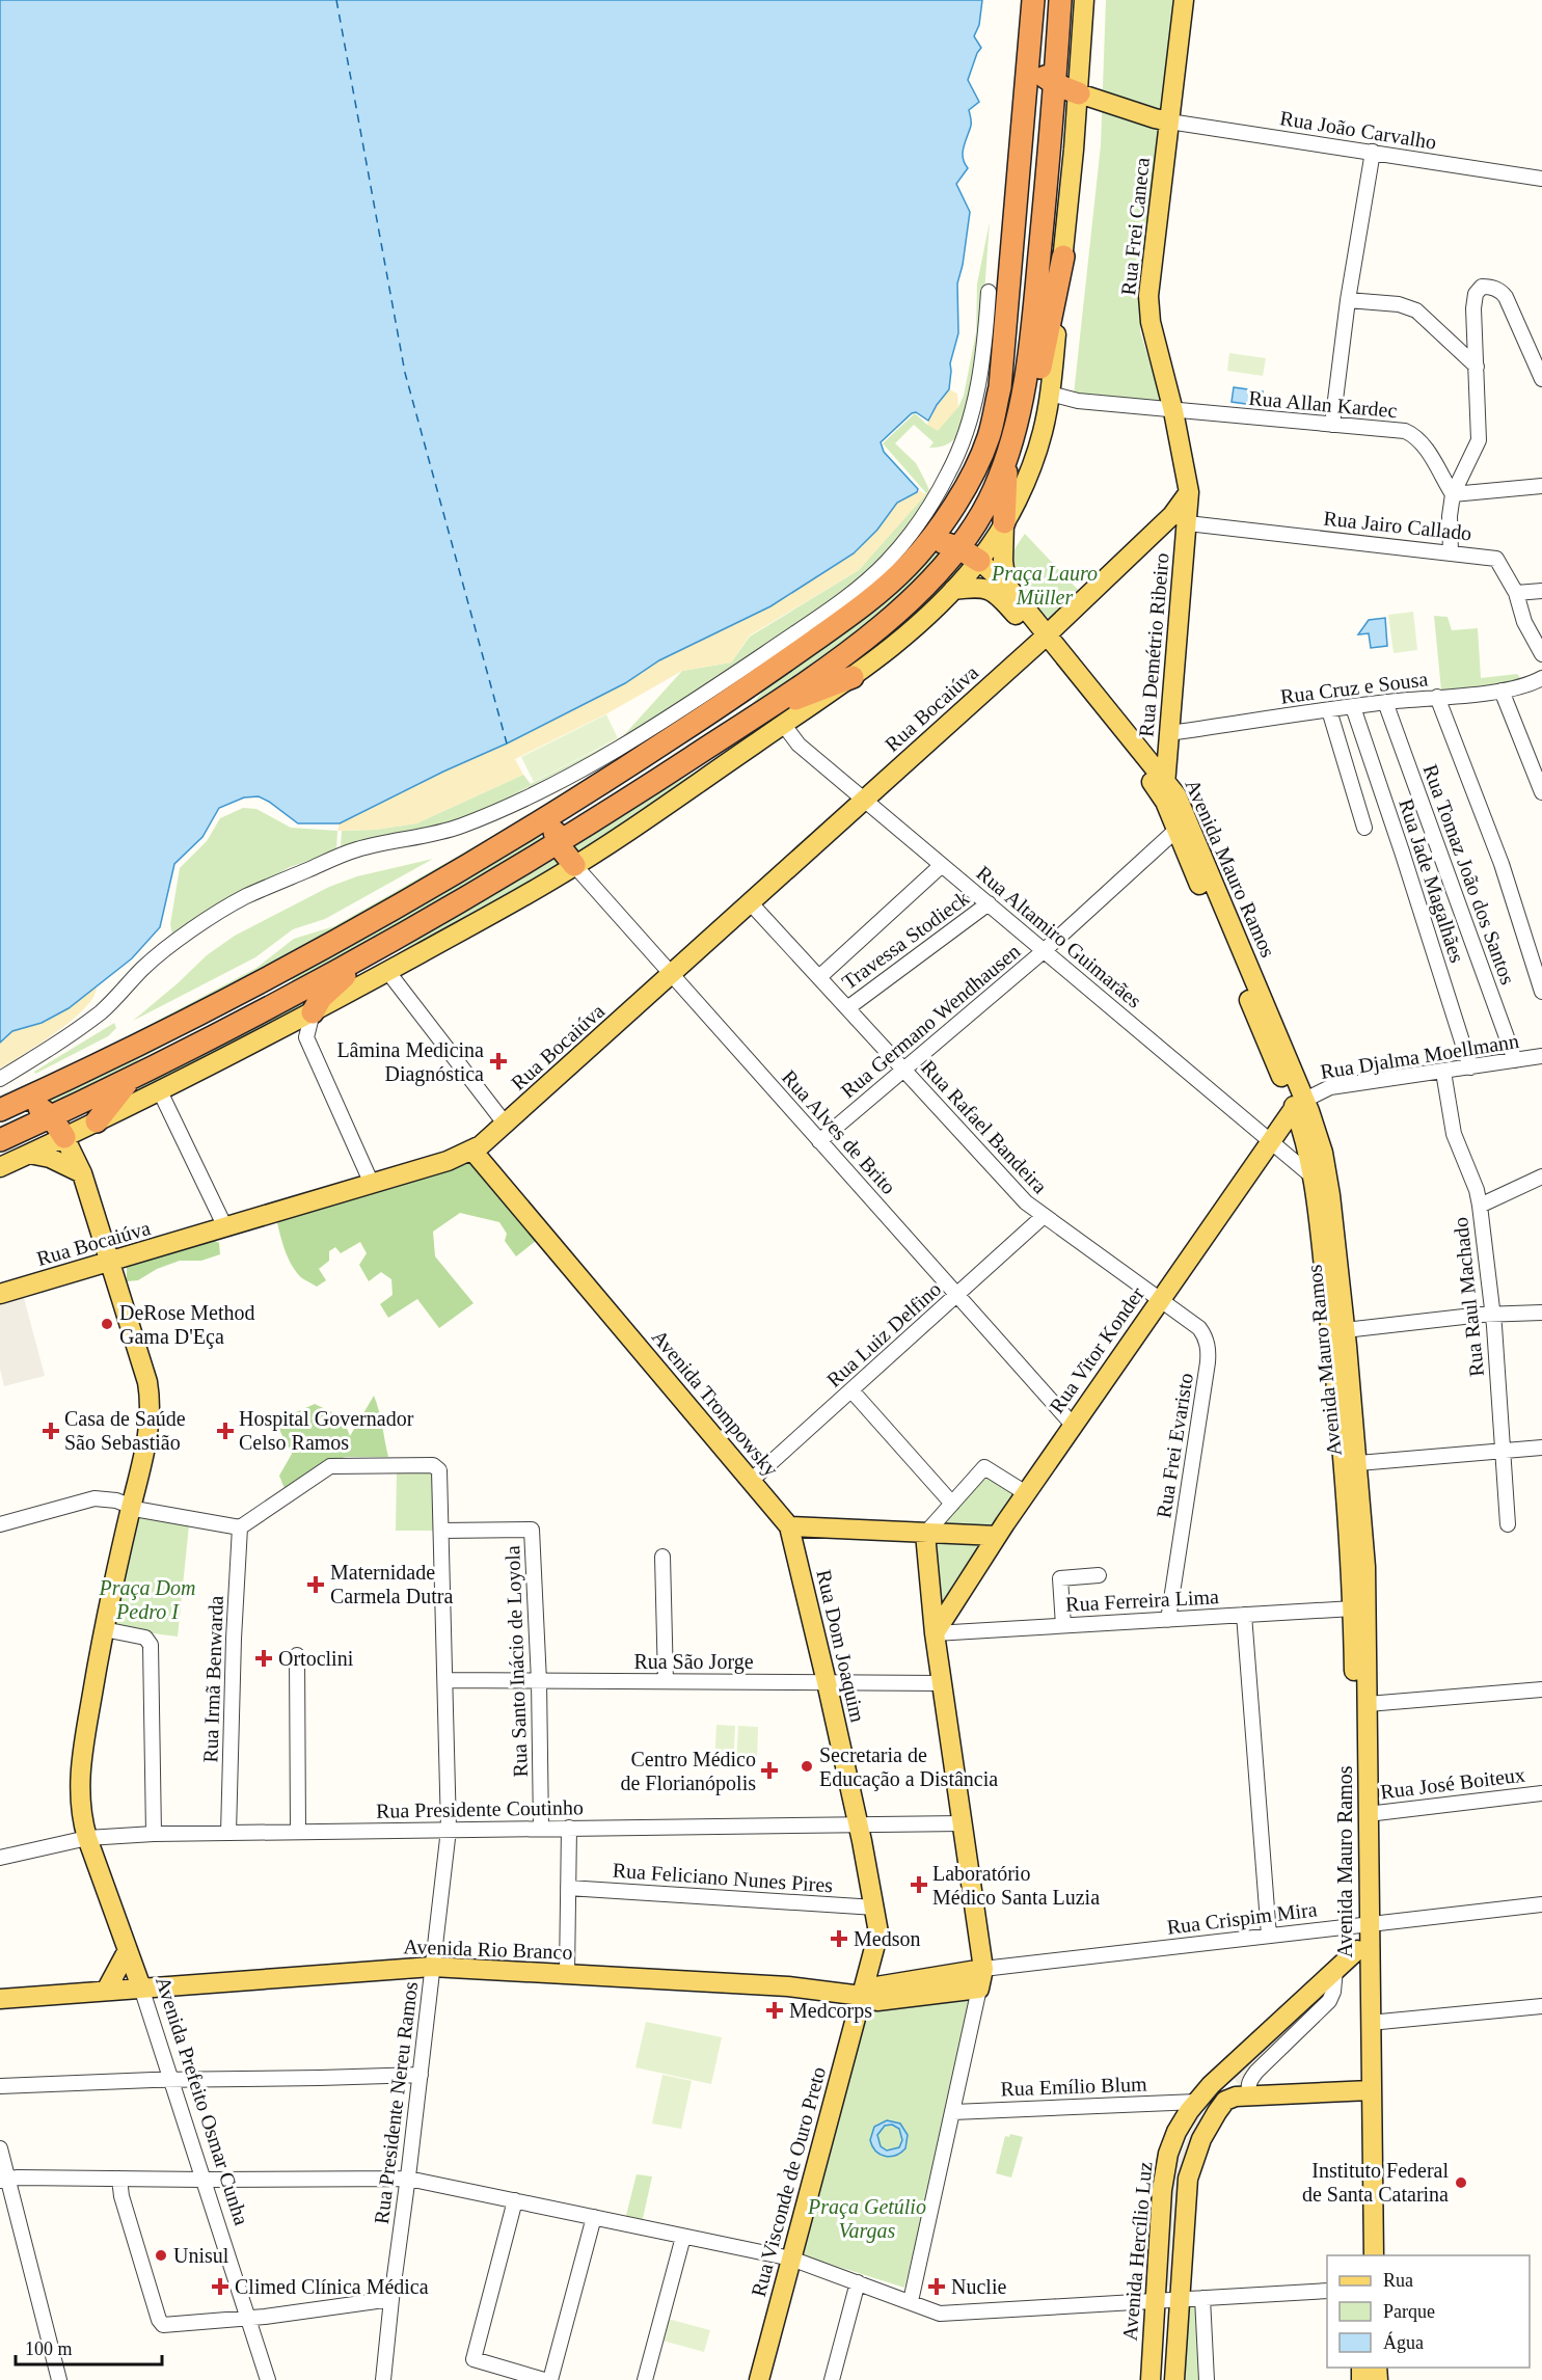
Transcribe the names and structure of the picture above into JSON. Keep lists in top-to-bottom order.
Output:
{
  "streets": {
    "main road": [
      "Rua Frei Caneca",
      "Rua Demétrio Ribeiro",
      "Rua Bocaiúva",
      "Avenida Mauro Ramos",
      "Rua Vitor Konder",
      "Avenida Trompowsky",
      "Rua Dom Joaquim",
      "Avenida Rio Branco",
      "Avenida Prefeito Osmar Cunha",
      "Rua Visconde de Ouro Preto",
      "Avenida Hercílio Luz"
    ],
    "street": [
      "Rua João Carvalho",
      "Rua Allan Kardec",
      "Rua Jairo Callado",
      "Rua Cruz e Sousa",
      "Rua Tomaz João dos Santos",
      "Rua Jade Magalhães",
      "Rua Altamiro Guimarães",
      "Travessa Stodieck",
      "Rua Germano Wendhausen",
      "Rua Djalma Moellmann",
      "Rua Rafael Bandeira",
      "Rua Alves de Brito",
      "Rua Raul Machado",
      "Rua Luiz Delfino",
      "Rua Frei Evaristo",
      "Rua Ferreira Lima",
      "Rua Santo Inácio de Loyola",
      "Rua São Jorge",
      "Rua Irmã Benwarda",
      "Rua José Boiteux",
      "Rua Presidente Coutinho",
      "Rua Feliciano Nunes Pires",
      "Rua Crispim Mira",
      "Rua Emílio Blum",
      "Rua Presidente Nereu Ramos"
    ]
  },
  "crossings": [
    ["Rua João Carvalho", "Rua Frei Caneca"],
    ["Rua Frei Caneca", "Rua Allan Kardec"],
    ["Rua Frei Caneca", "Rua Demétrio Ribeiro"],
    ["Rua Frei Caneca", "Rua Bocaiúva"],
    ["Rua Jairo Callado", "Rua Demétrio Ribeiro"],
    ["Rua Demétrio Ribeiro", "Rua Cruz e Sousa"],
    ["Rua Demétrio Ribeiro", "Rua Bocaiúva"],
    ["Rua Demétrio Ribeiro", "Avenida Mauro Ramos"],
    ["Rua Cruz e Sousa", "Rua Tomaz João dos Santos"],
    ["Rua Cruz e Sousa", "Rua Jade Magalhães"],
    ["Rua Bocaiúva", "Avenida Mauro Ramos"],
    ["Rua Bocaiúva", "Rua Altamiro Guimarães"],
    ["Rua Bocaiúva", "Rua Rafael Bandeira"],
    ["Rua Bocaiúva", "Rua Alves de Brito"],
    ["Rua Bocaiúva", "Avenida Trompowsky"],
    ["Rua Bocaiúva", "Avenida Prefeito Osmar Cunha"],
    ["Avenida Mauro Ramos", "Rua Altamiro Guimarães"],
    ["Avenida Mauro Ramos", "Rua Germano Wendhausen"],
    ["Avenida Mauro Ramos", "Rua Djalma Moellmann"],
    ["Avenida Mauro Ramos", "Rua Vitor Konder"],
    ["Avenida Mauro Ramos", "Rua Ferreira Lima"],
    ["Avenida Mauro Ramos", "Rua José Boiteux"],
    ["Avenida Mauro Ramos", "Rua Crispim Mira"],
    ["Avenida Mauro Ramos", "Avenida Hercílio Luz"],
    ["Rua Tomaz João dos Santos", "Rua Djalma Moellmann"],
    ["Rua Jade Magalhães", "Rua Djalma Moellmann"],
    ["Rua Altamiro Guimarães", "Travessa Stodieck"],
    ["Rua Altamiro Guimarães", "Rua Germano Wendhausen"],
    ["Rua Altamiro Guimarães", "Rua Vitor Konder"],
    ["Travessa Stodieck", "Rua Rafael Bandeira"],
    ["Rua Germano Wendhausen", "Rua Rafael Bandeira"],
    ["Rua Germano Wendhausen", "Rua Alves de Brito"],
    ["Rua Djalma Moellmann", "Rua Raul Machado"],
    ["Rua Djalma Moellmann", "Rua Vitor Konder"],
    ["Rua Rafael Bandeira", "Rua Luiz Delfino"],
    ["Rua Rafael Bandeira", "Rua Vitor Konder"],
    ["Rua Rafael Bandeira", "Rua Frei Evaristo"],
    ["Rua Alves de Brito", "Rua Luiz Delfino"],
    ["Rua Alves de Brito", "Rua Vitor Konder"],
    ["Rua Luiz Delfino", "Avenida Trompowsky"],
    ["Rua Vitor Konder", "Rua Frei Evaristo"],
    ["Rua Vitor Konder", "Rua Ferreira Lima"],
    ["Avenida Trompowsky", "Rua Dom Joaquim"],
    ["Rua Frei Evaristo", "Rua Ferreira Lima"],
    ["Rua Dom Joaquim", "Rua São Jorge"],
    ["Rua Dom Joaquim", "Rua Presidente Coutinho"],
    ["Rua Dom Joaquim", "Rua Feliciano Nunes Pires"],
    ["Rua Dom Joaquim", "Avenida Rio Branco"],
    ["Rua Dom Joaquim", "Rua Visconde de Ouro Preto"],
    ["Rua Santo Inácio de Loyola", "Rua São Jorge"],
    ["Rua Santo Inácio de Loyola", "Rua Presidente Coutinho"],
    ["Rua Santo Inácio de Loyola", "Rua Presidente Nereu Ramos"],
    ["Rua São Jorge", "Rua Presidente Nereu Ramos"],
    ["Rua Irmã Benwarda", "Rua Presidente Coutinho"],
    ["Rua Irmã Benwarda", "Rua Presidente Nereu Ramos"],
    ["Rua Presidente Coutinho", "Avenida Prefeito Osmar Cunha"],
    ["Rua Presidente Coutinho", "Rua Presidente Nereu Ramos"],
    ["Rua Crispim Mira", "Avenida Rio Branco"],
    ["Avenida Rio Branco", "Avenida Prefeito Osmar Cunha"],
    ["Avenida Rio Branco", "Rua Presidente Nereu Ramos"],
    ["Avenida Rio Branco", "Rua Visconde de Ouro Preto"],
    ["Rua Emílio Blum", "Avenida Hercílio Luz"]
  ],
  "parks": ["Praça Lauro Müller", "Praça Dom Pedro I", "Praça Getúlio Vargas"],
  "places": {
    "health": [
      "Lâmina Medicina Diagnóstica",
      "Casa de Saúde São Sebastião",
      "Hospital Governador Celso Ramos",
      "Maternidade Carmela Dutra",
      "Ortoclini",
      "Centro Médico de Florianópolis",
      "Laboratório Médico Santa Luzia",
      "Medson",
      "Medcorps",
      "Climed Clínica Médica",
      "Nuclie"
    ],
    "other": [
      "DeRose Method Gama D'Eça",
      "Secretaria de Educação a Distância",
      "Instituto Federal de Santa Catarina",
      "Unisul"
    ]
  },
  "legend": ["Rua", "Parque", "Água"],
  "scale_bar": "100 m"
}
